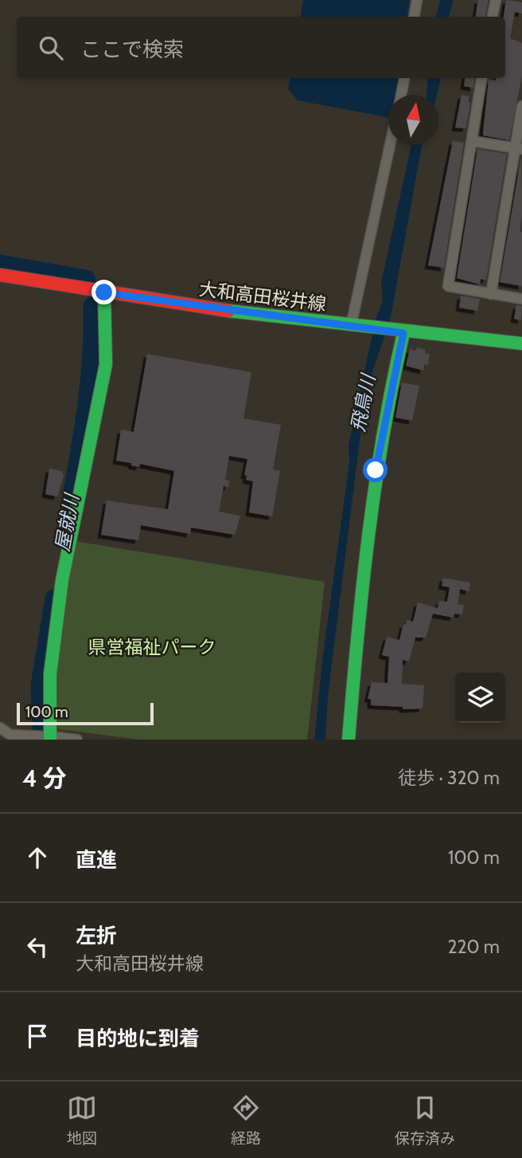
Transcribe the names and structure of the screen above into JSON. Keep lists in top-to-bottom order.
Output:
{
  "streets": {
    "street": ["大和高田桜井線"]
  },
  "water": ["飛鳥川", "屋就川"],
  "parks": ["県営福祉パーク"],
  "scale_bar": "100 m",
  "north": "top",
  "page": {
    "search": "ここで検索",
    "scale": "100 m",
    "heading": ["4 分", "徒歩 · 320 m"],
    "list": [
      ["直進", "100 m"],
      ["左折", "大和高田桜井線", "220 m"],
      "目的地に到着"
    ],
    "nav": ["地図", "経路", "保存済み"]
  }
}
